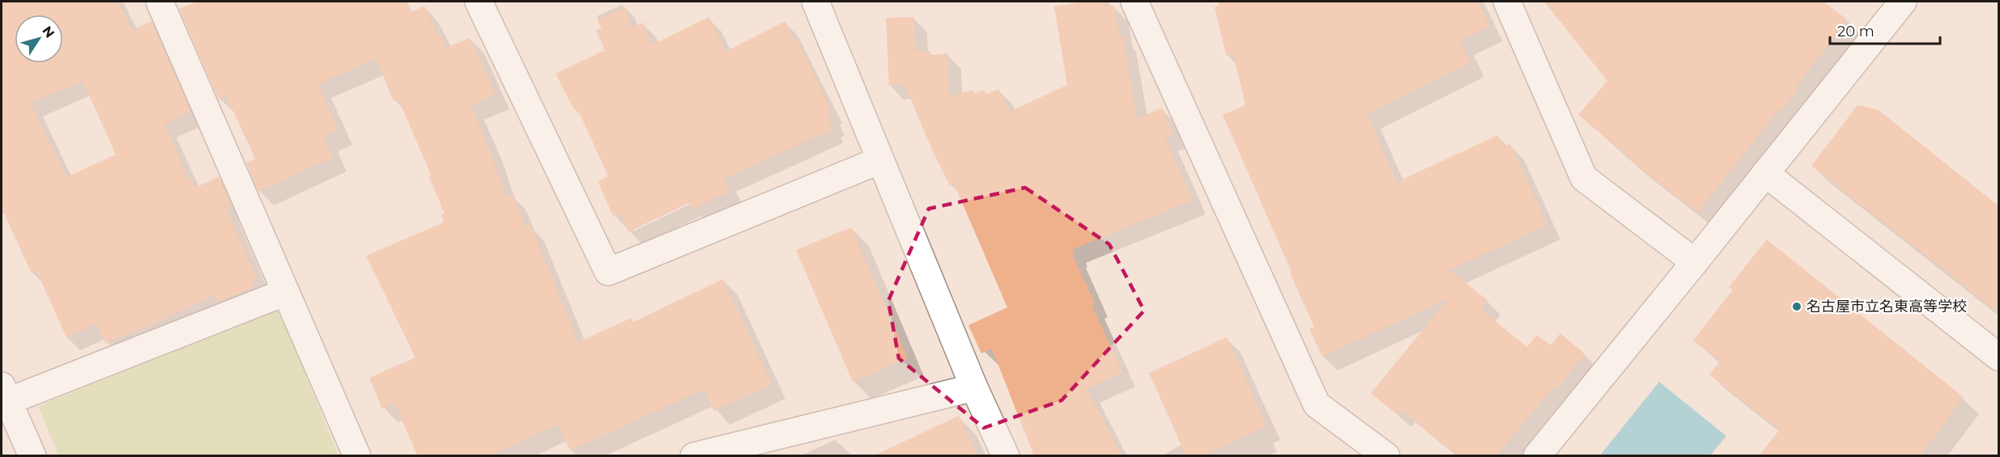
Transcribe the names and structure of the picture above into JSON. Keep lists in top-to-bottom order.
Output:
{
  "places": ["名古屋市立名東高等学校"],
  "scale_bar": "20 m",
  "north": "top right"
}
